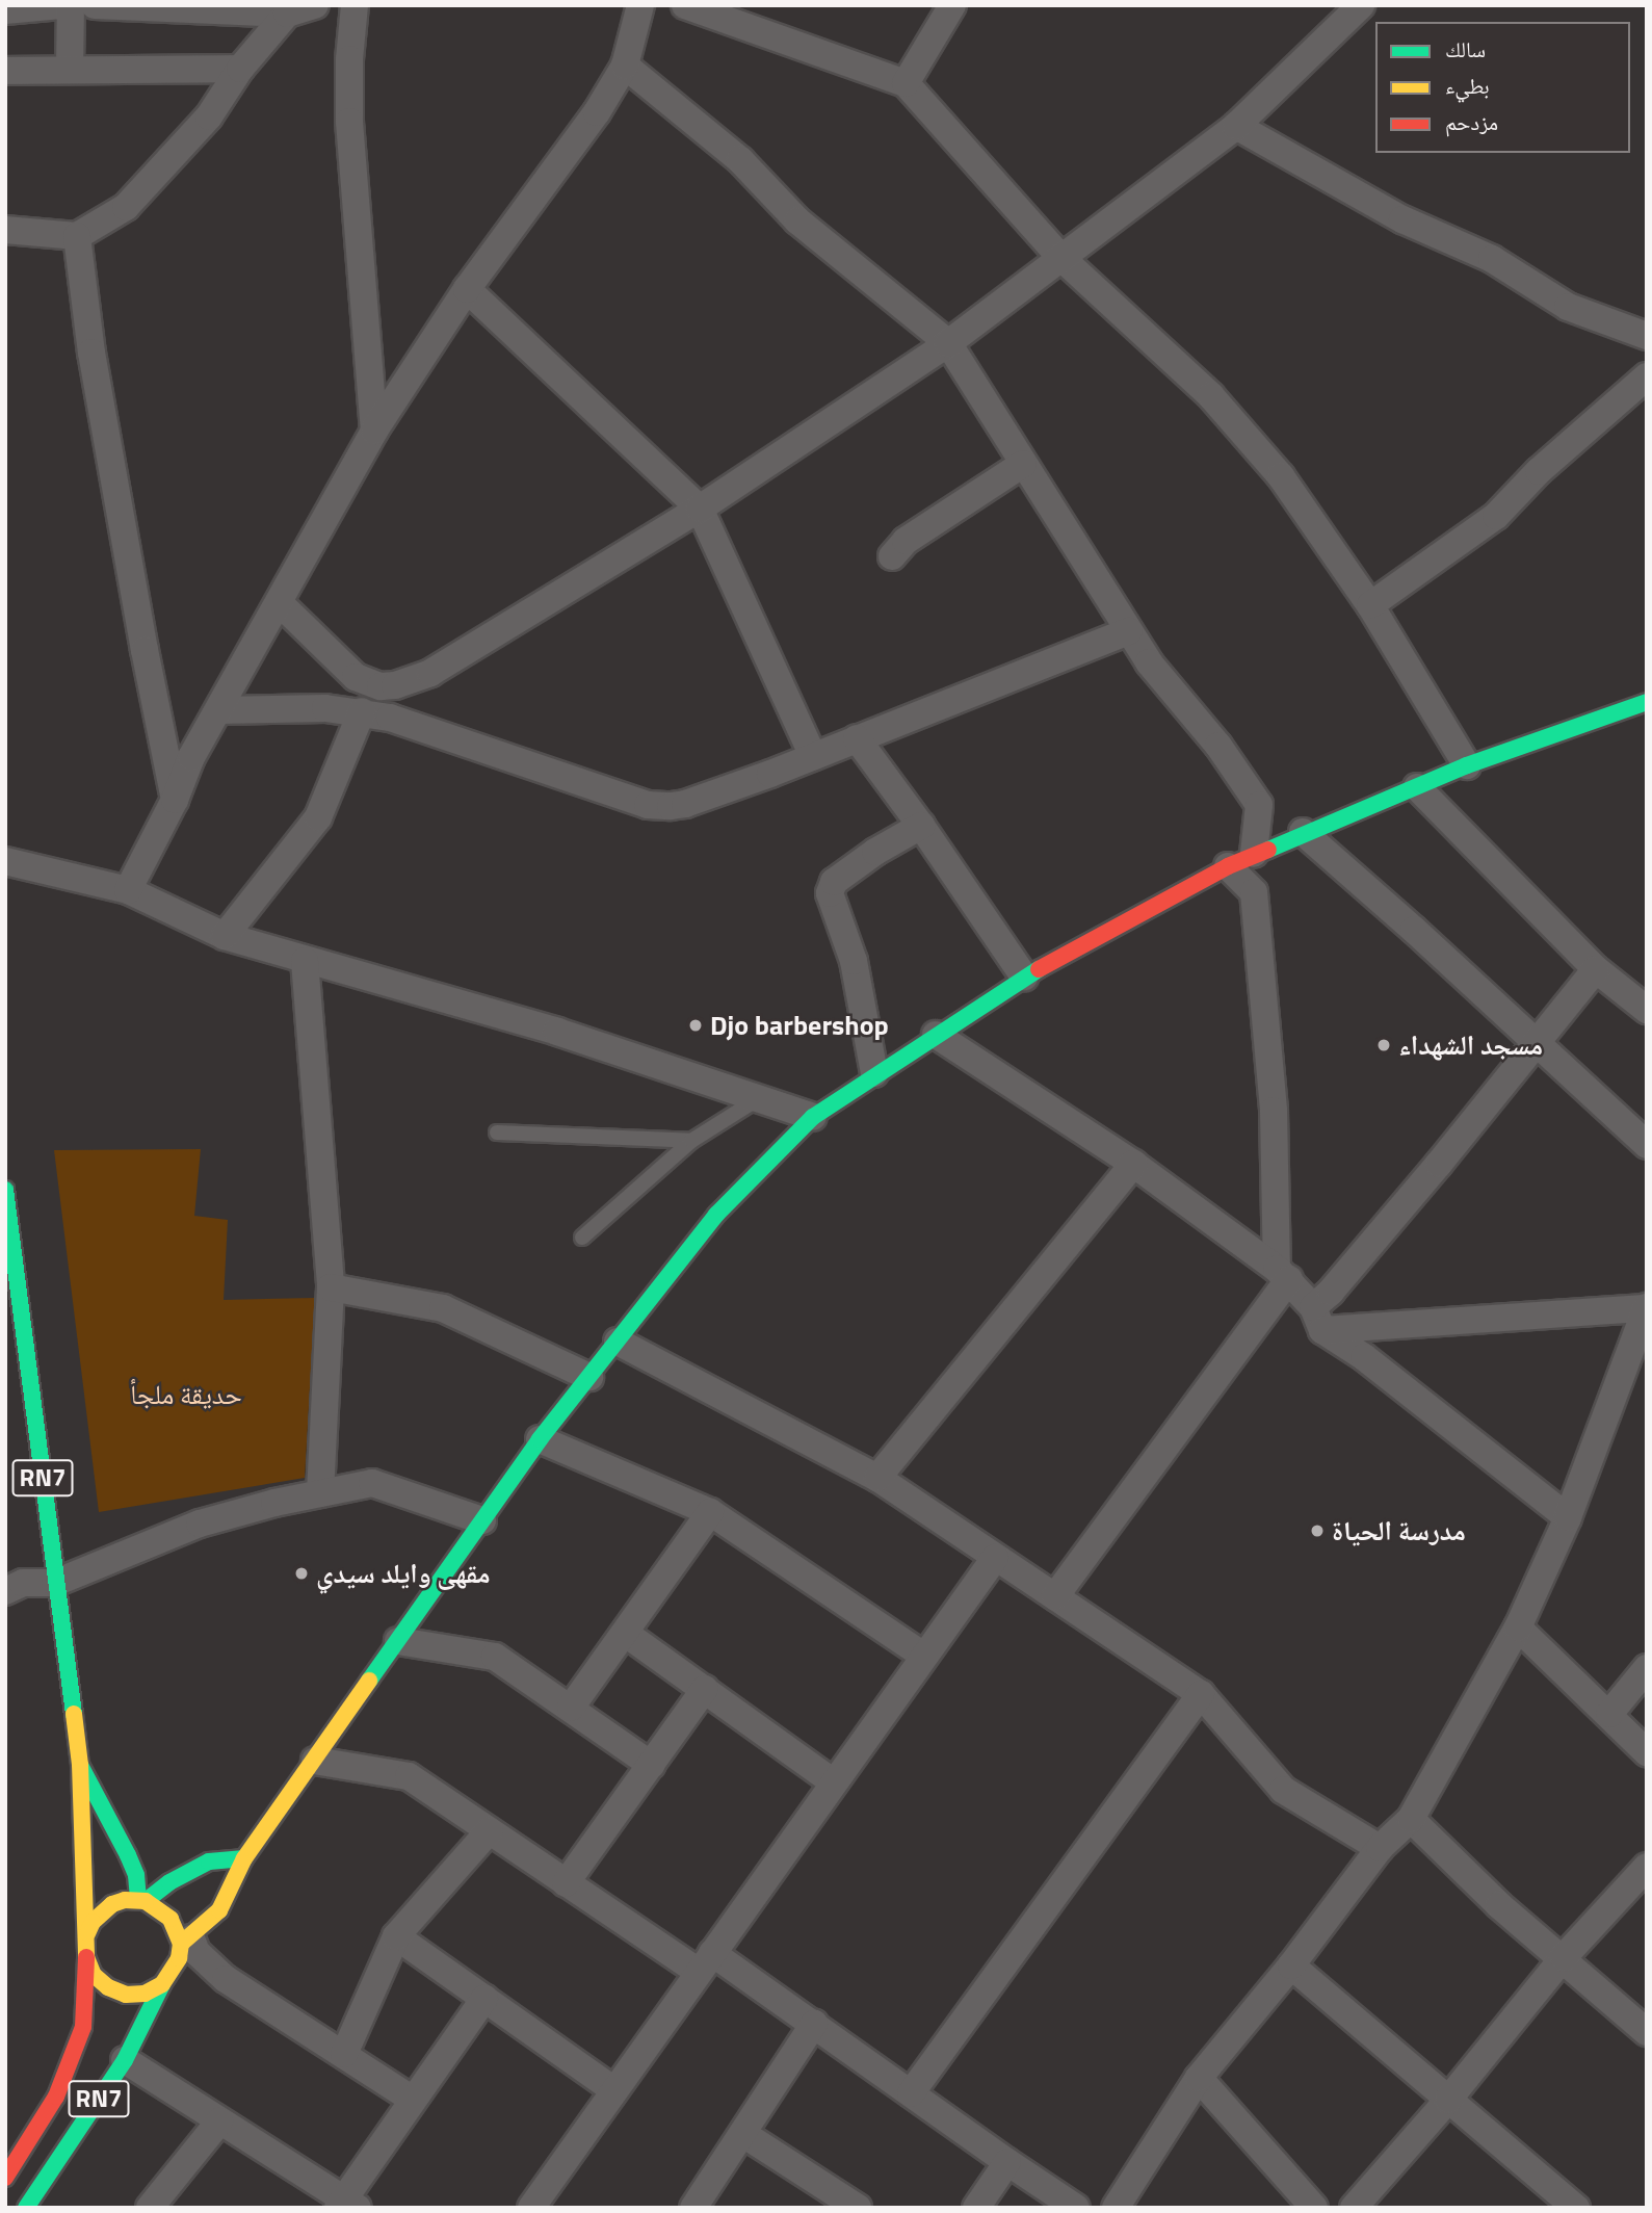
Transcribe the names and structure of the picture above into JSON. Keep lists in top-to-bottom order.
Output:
{
  "streets": {
    "main road": ["RN7"]
  },
  "parks": ["حديقة ملجأ"],
  "places": [
    "Djo barbershop",
    "مسجد الشهداء",
    "مدرسة الحياة",
    "مقهى وايلد سيدي"
  ],
  "legend": ["سالك", "بطيء", "مزدحم"]
}
